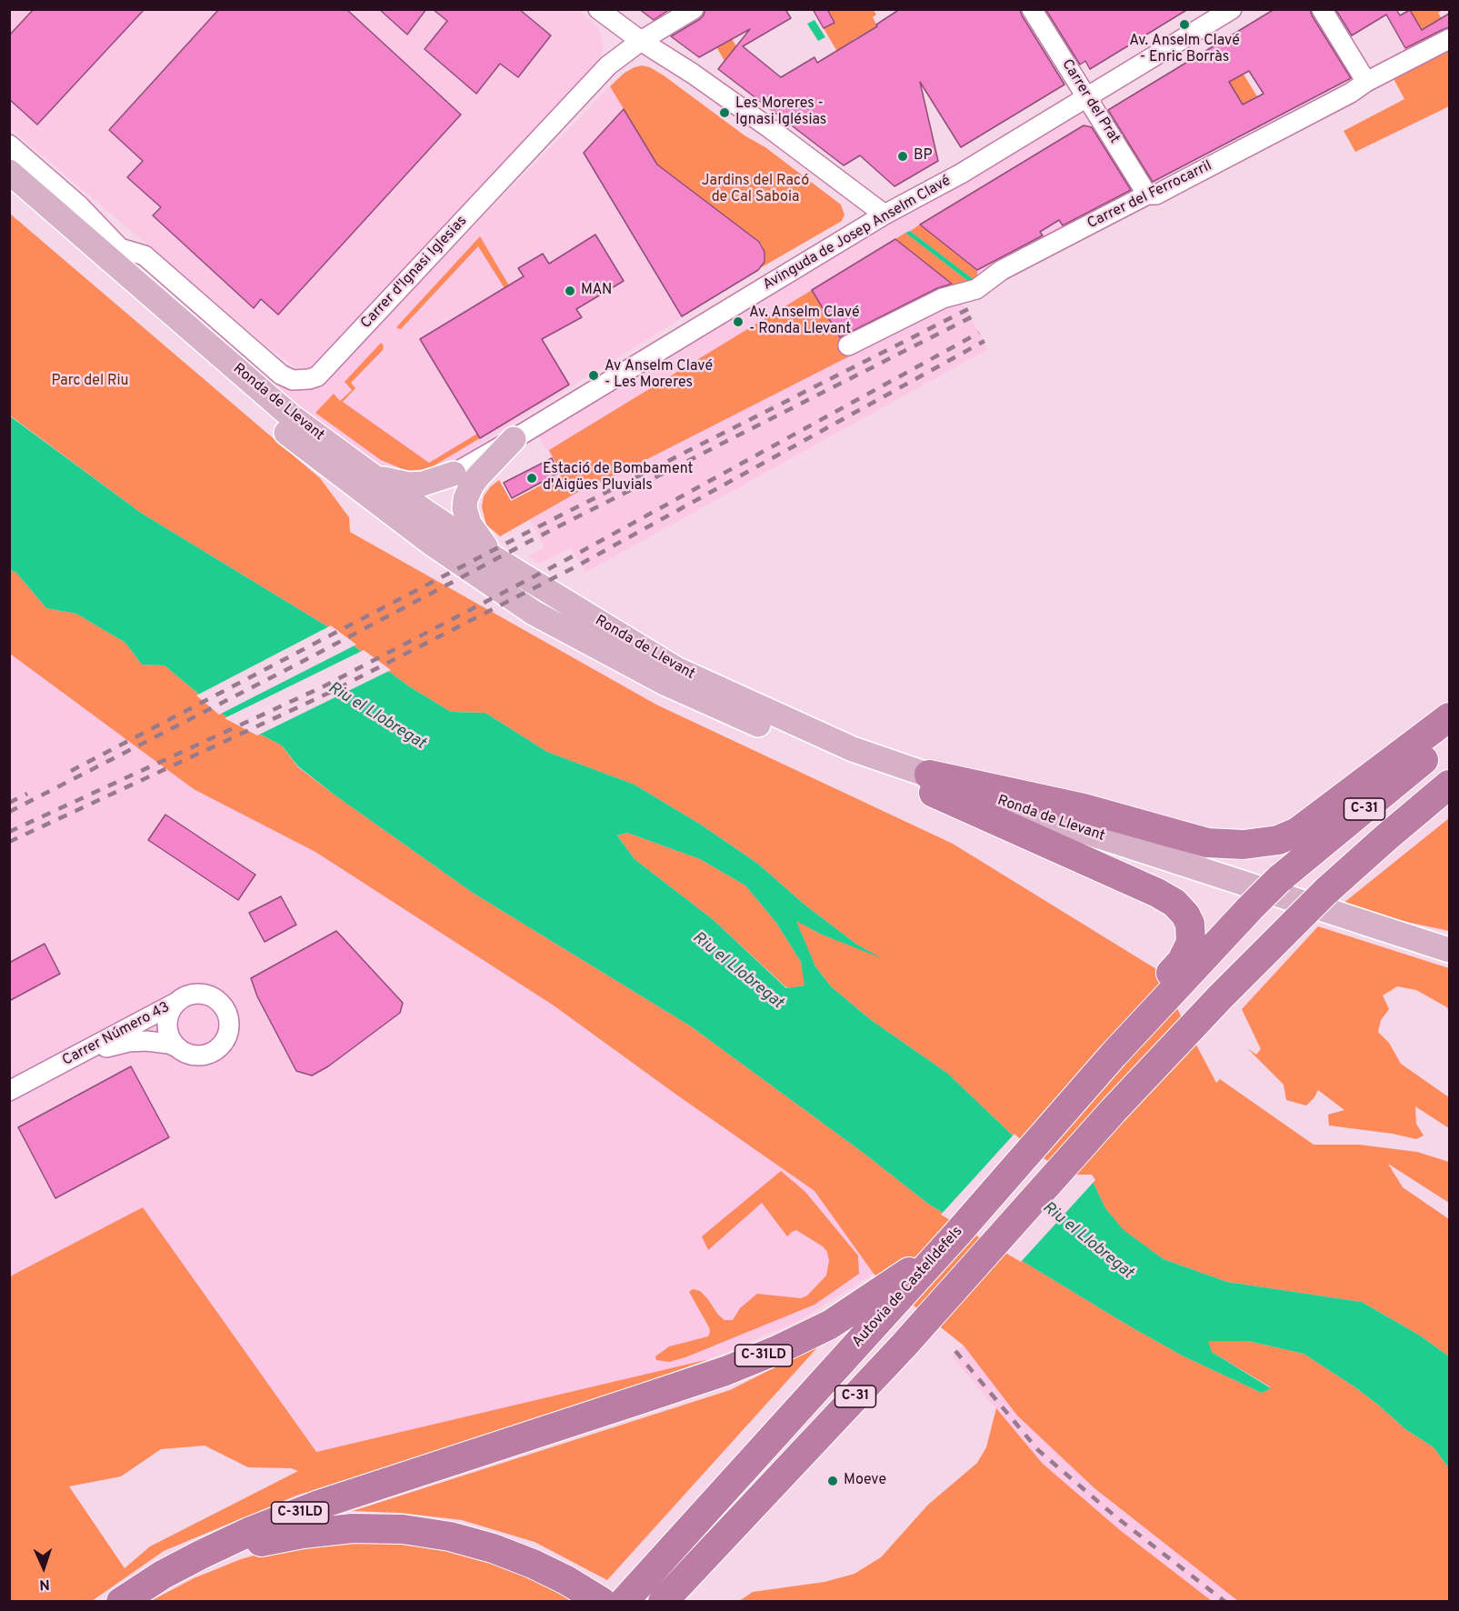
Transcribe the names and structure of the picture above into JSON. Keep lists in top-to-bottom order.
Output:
{
  "streets": {
    "highway": ["C-31", "Autovia de Castelldefels", "C-31LD"],
    "main road": ["Ronda de Llevant"],
    "street": [
      "Carrer del Prat",
      "Carrer del Ferrocarril",
      "Avinguda de Josep Anselm Clavé",
      "Carrer d'Ignasi Iglesias",
      "Carrer Número 43"
    ]
  },
  "crossings": [
    ["Carrer del Prat", "Carrer del Ferrocarril"],
    ["Carrer del Prat", "Avinguda de Josep Anselm Clavé"],
    ["C-31", "Autovia de Castelldefels"],
    ["Autovia de Castelldefels", "C-31LD"]
  ],
  "water": ["Riu el Llobregat"],
  "parks": ["Jardins del Racó de Cal Saboia", "Parc del Riu"],
  "places": [
    "Av. Anselm Clavé - Enric Borràs",
    "Les Moreres - Ignasi Iglésias",
    "BP",
    "MAN",
    "Av. Anselm Clavé - Ronda Llevant",
    "Av Anselm Clavé - Les Moreres",
    "Estació de Bombament d'Aigües Pluvials",
    "Moeve"
  ],
  "north": "bottom"
}
